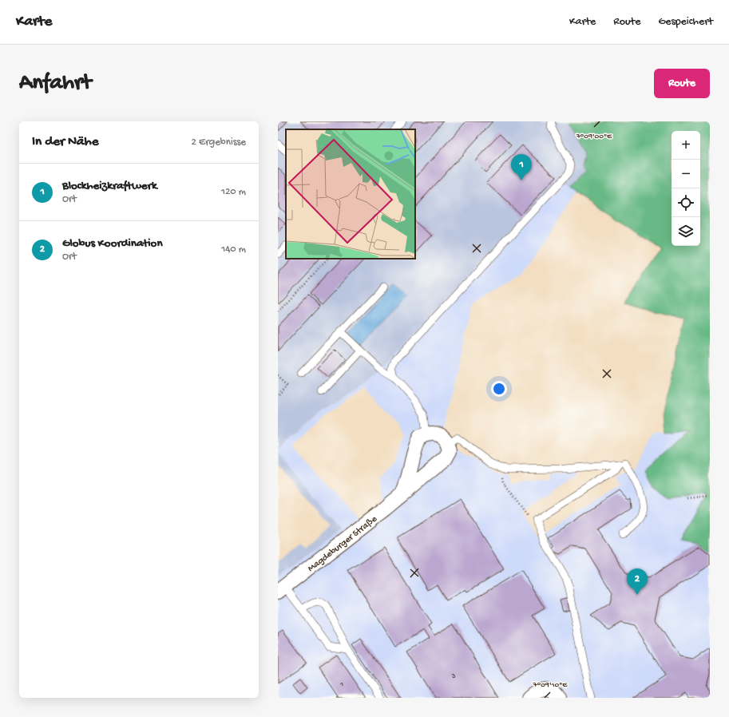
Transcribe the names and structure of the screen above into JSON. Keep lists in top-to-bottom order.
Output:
{
  "streets": {
    "street": ["Magdeburger Straße"]
  },
  "house_numbers": ["3", "1"],
  "page": {
    "header": "Karte",
    "nav": ["Karte", "Route", "Gespeichert"],
    "buttons": "Route",
    "title": "Anfahrt",
    "heading": ["In der Nähe", "2 Ergebnisse"],
    "map_buttons": ["+", "−"],
    "pins": ["1", "2"],
    "list": [
      {
        "mark": "1",
        "name": "Blockheizkraftwerk",
        "note": "Ort",
        "value": "120 m"
      },
      {
        "mark": "2",
        "name": "Globus Koordination",
        "note": "Ort",
        "value": "140 m"
      }
    ]
  },
  "coordinates": ["7°09'00\"E", "7°09'10\"E"]
}
